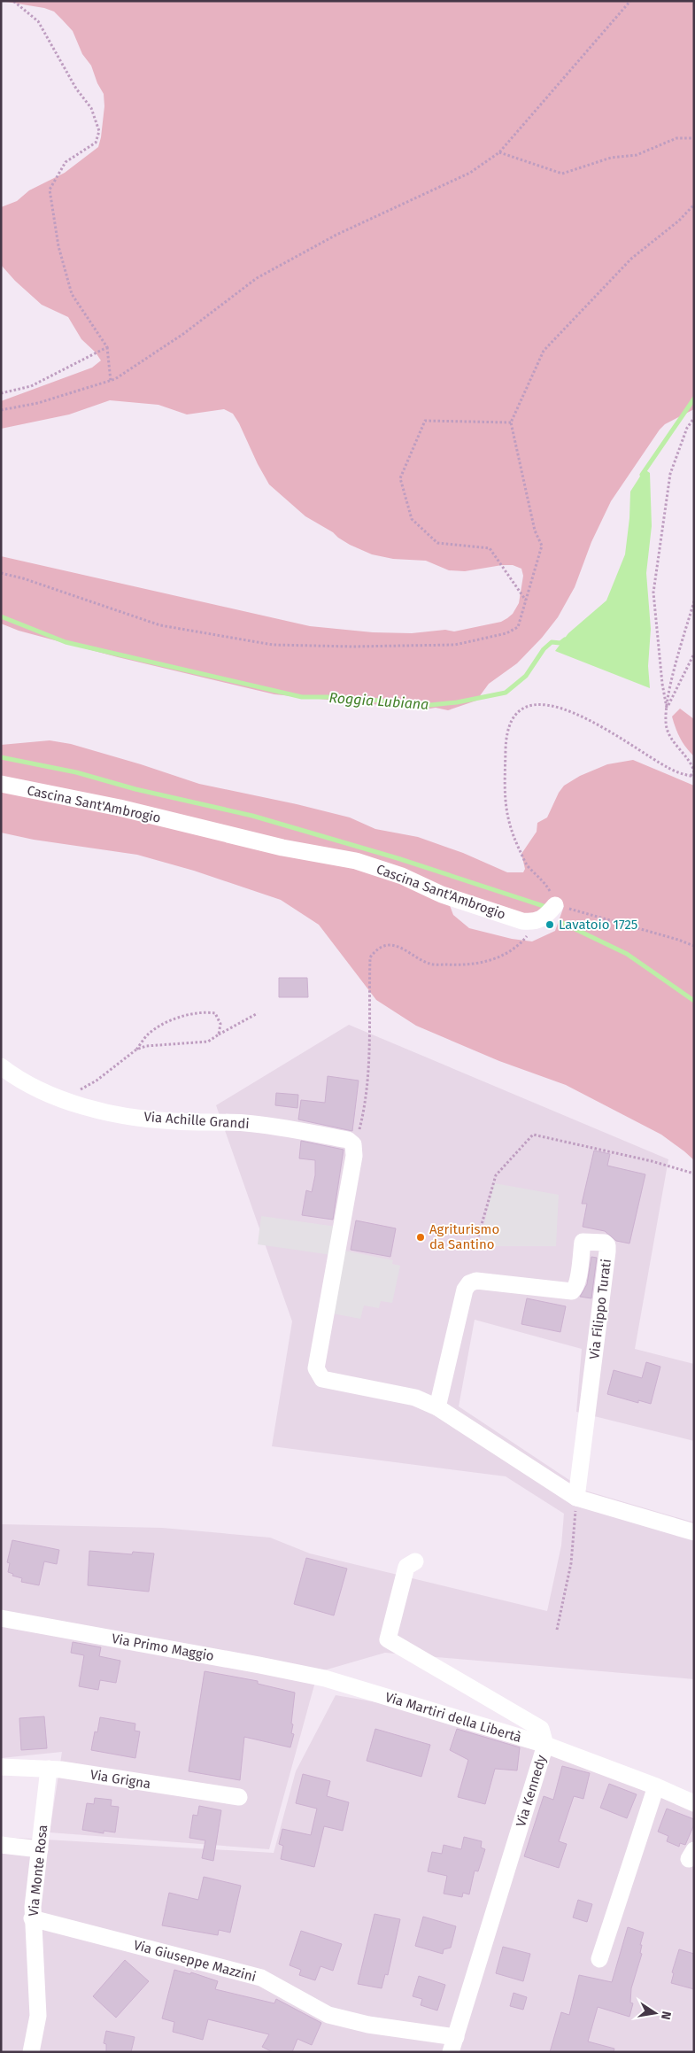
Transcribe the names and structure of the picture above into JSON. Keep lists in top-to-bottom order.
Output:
{
  "streets": {
    "street": [
      "Cascina Sant'Ambrogio",
      "Via Achille Grandi",
      "Via Filippo Turati",
      "Via Primo Maggio",
      "Via Martiri della Libertà",
      "Via Grigna",
      "Via Kennedy",
      "Via Monte Rosa",
      "Via Giuseppe Mazzini"
    ]
  },
  "crossings": [
    ["Via Primo Maggio", "Via Martiri della Libertà"],
    ["Via Martiri della Libertà", "Via Kennedy"],
    ["Via Grigna", "Via Monte Rosa"],
    ["Via Kennedy", "Via Giuseppe Mazzini"],
    ["Via Monte Rosa", "Via Giuseppe Mazzini"]
  ],
  "water": ["Roggia Lubiana"],
  "places": ["Lavatoio 1725", "Agriturismo da Santino"],
  "north": "right"
}
